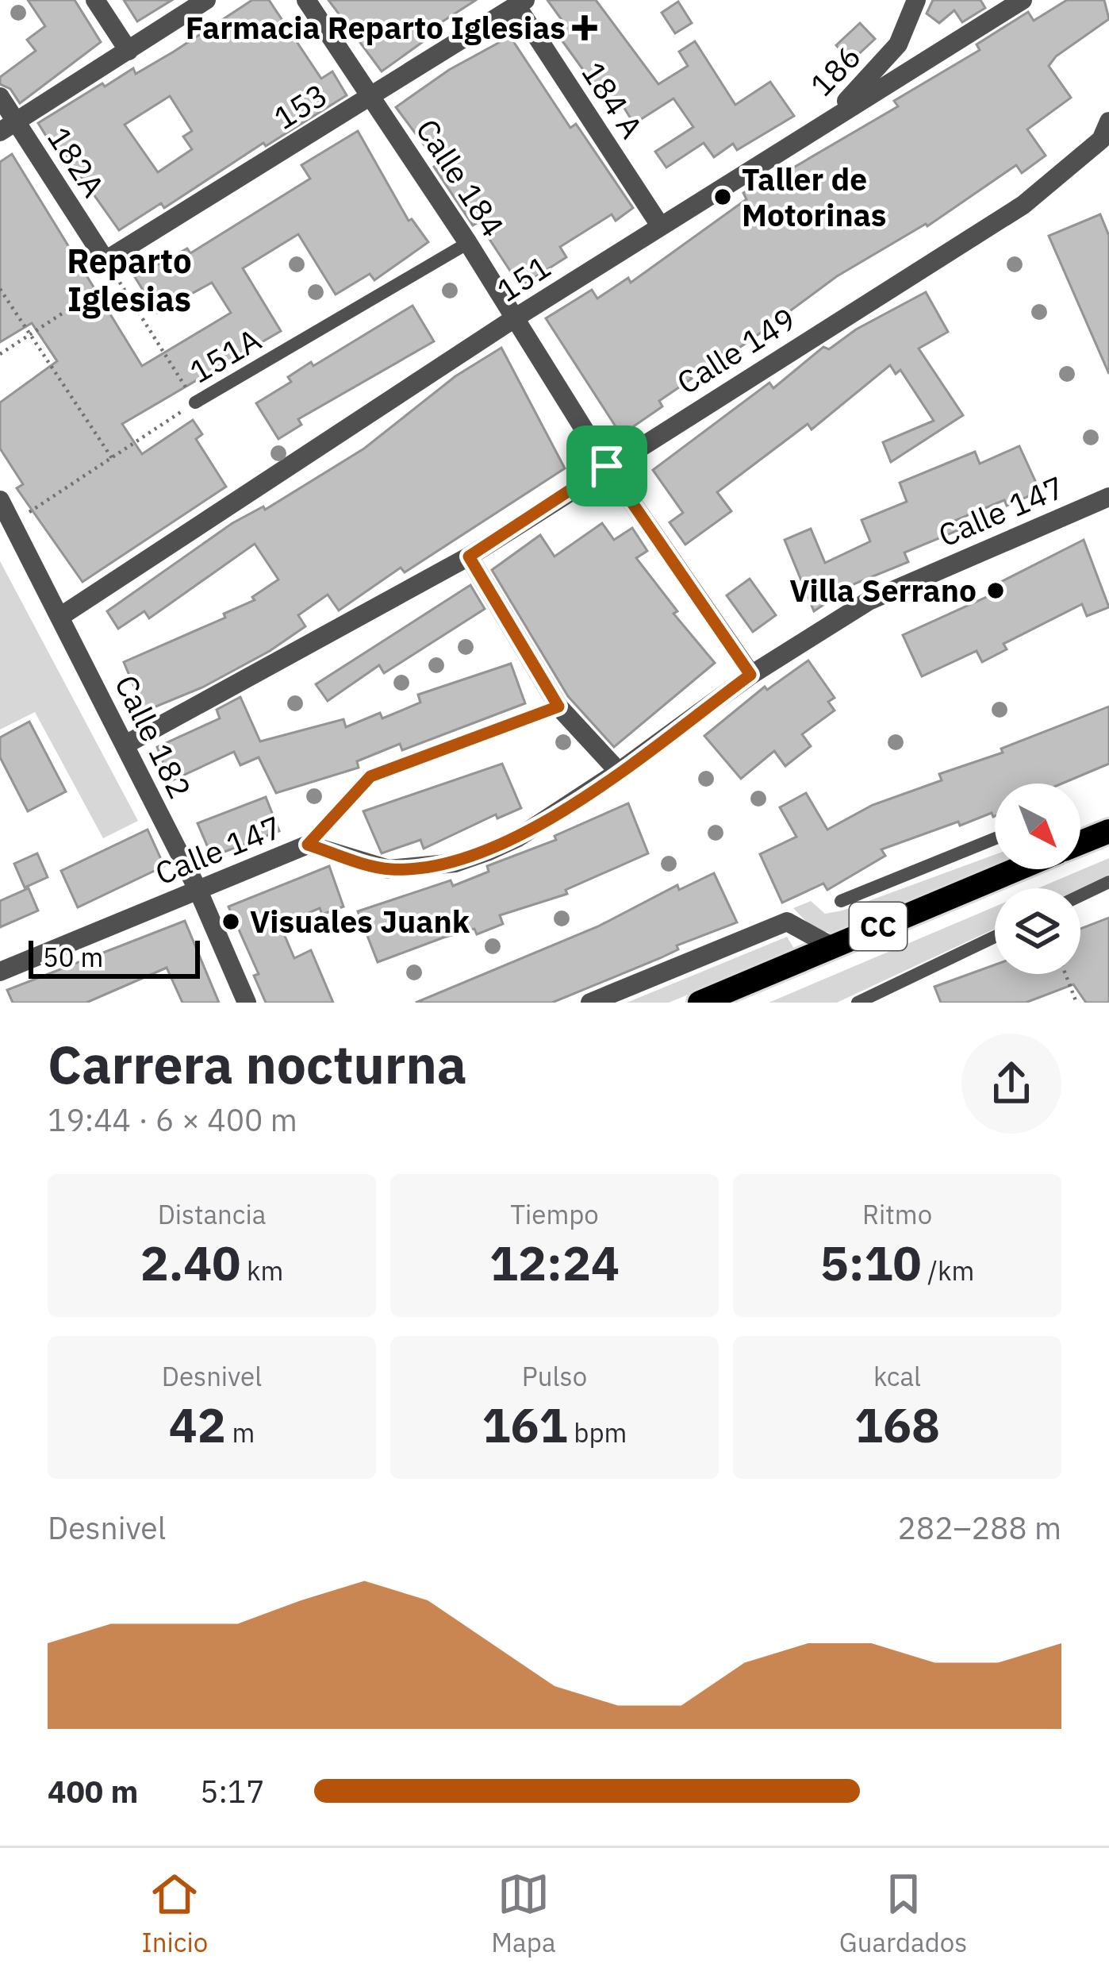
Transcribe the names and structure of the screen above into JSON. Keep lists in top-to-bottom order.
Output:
{
  "streets": {
    "main road": ["CC"],
    "street": [
      "186",
      "184 A",
      "153",
      "182A",
      "Calle 184",
      "151",
      "Calle 149",
      "Calle 147",
      "Calle 182"
    ],
    "lane": ["151A"]
  },
  "crossings": [
    ["186", "151"],
    ["184 A", "153"],
    ["184 A", "151"],
    ["153", "182A"],
    ["153", "Calle 184"],
    ["Calle 184", "151"],
    ["Calle 184", "Calle 149"],
    ["Calle 184", "151A"],
    ["Calle 184", "Calle 147"],
    ["151", "Calle 182"],
    ["Calle 149", "Calle 182"],
    ["151A", "Calle 182"],
    ["Calle 147", "Calle 182"]
  ],
  "districts": ["Reparto Iglesias"],
  "places": {
    "health": ["Farmacia Reparto Iglesias"],
    "other": ["Taller de Motorinas", "Villa Serrano", "Visuales Juank"]
  },
  "scale_bar": "50 m",
  "north": "bottom right",
  "page": {
    "scale": "50 m",
    "heading": ["Carrera nocturna", "19:44 · 6 × 400 m"],
    "stats": [
      ["Distancia", "2.40 km"],
      ["Tiempo", "12:24"],
      ["Ritmo", "5:10 /km"],
      ["Desnivel", "42 m"],
      ["Pulso", "161 bpm"],
      ["kcal", "168"]
    ],
    "chart": ["Desnivel", "282–288 m"],
    "list": [
      {
        "name": "400 m",
        "note": "5:17"
      }
    ],
    "tabs": ["Inicio", "Mapa", "Guardados"]
  }
}
